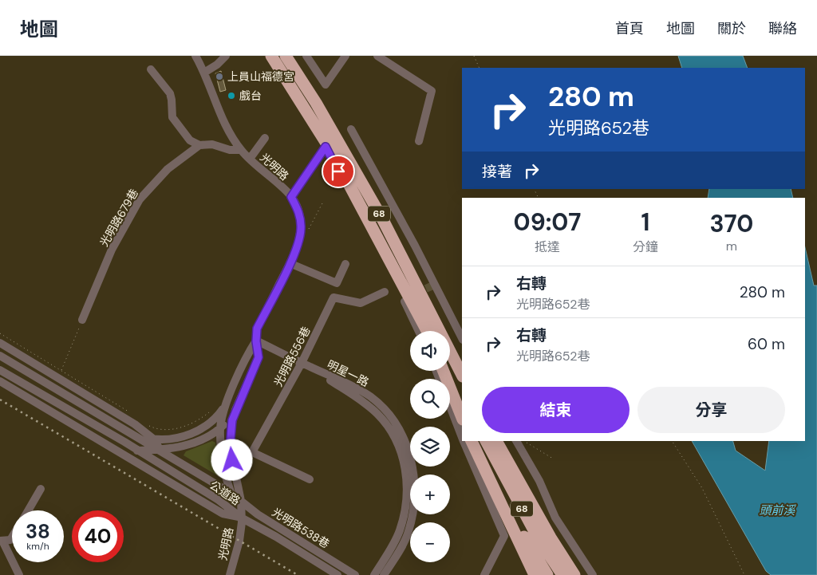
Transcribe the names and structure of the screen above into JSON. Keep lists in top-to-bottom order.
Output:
{
  "streets": {
    "highway": ["68"],
    "street": [
      "光明路",
      "光明路679巷",
      "光明路556巷",
      "明星一路",
      "公道路",
      "光明路538巷"
    ]
  },
  "crossings": [
    ["光明路", "明星一路"],
    ["光明路", "公道路"],
    ["光明路", "光明路538巷"],
    ["光明路556巷", "明星一路"],
    ["公道路", "光明路538巷"]
  ],
  "water": ["頭前溪"],
  "places": ["上員山福德宮", "戲台"],
  "page": {
    "header": "地圖",
    "nav": [
      "首頁",
      "地圖",
      "關於",
      "聯絡"
    ],
    "turn": ["280 m", "光明路652巷"],
    "then": "接著",
    "eta": [
      "09:07",
      "抵達",
      "1",
      "分鐘",
      "370",
      "m"
    ],
    "list": [
      {
        "name": "右轉",
        "note": "光明路652巷",
        "value": "280 m"
      },
      {
        "name": "右轉",
        "note": "光明路652巷",
        "value": "60 m"
      }
    ],
    "map_buttons": ["+", "−"],
    "buttons": ["結束", "分享"],
    "speed": "38 km/h",
    "limit": "40"
  }
}
